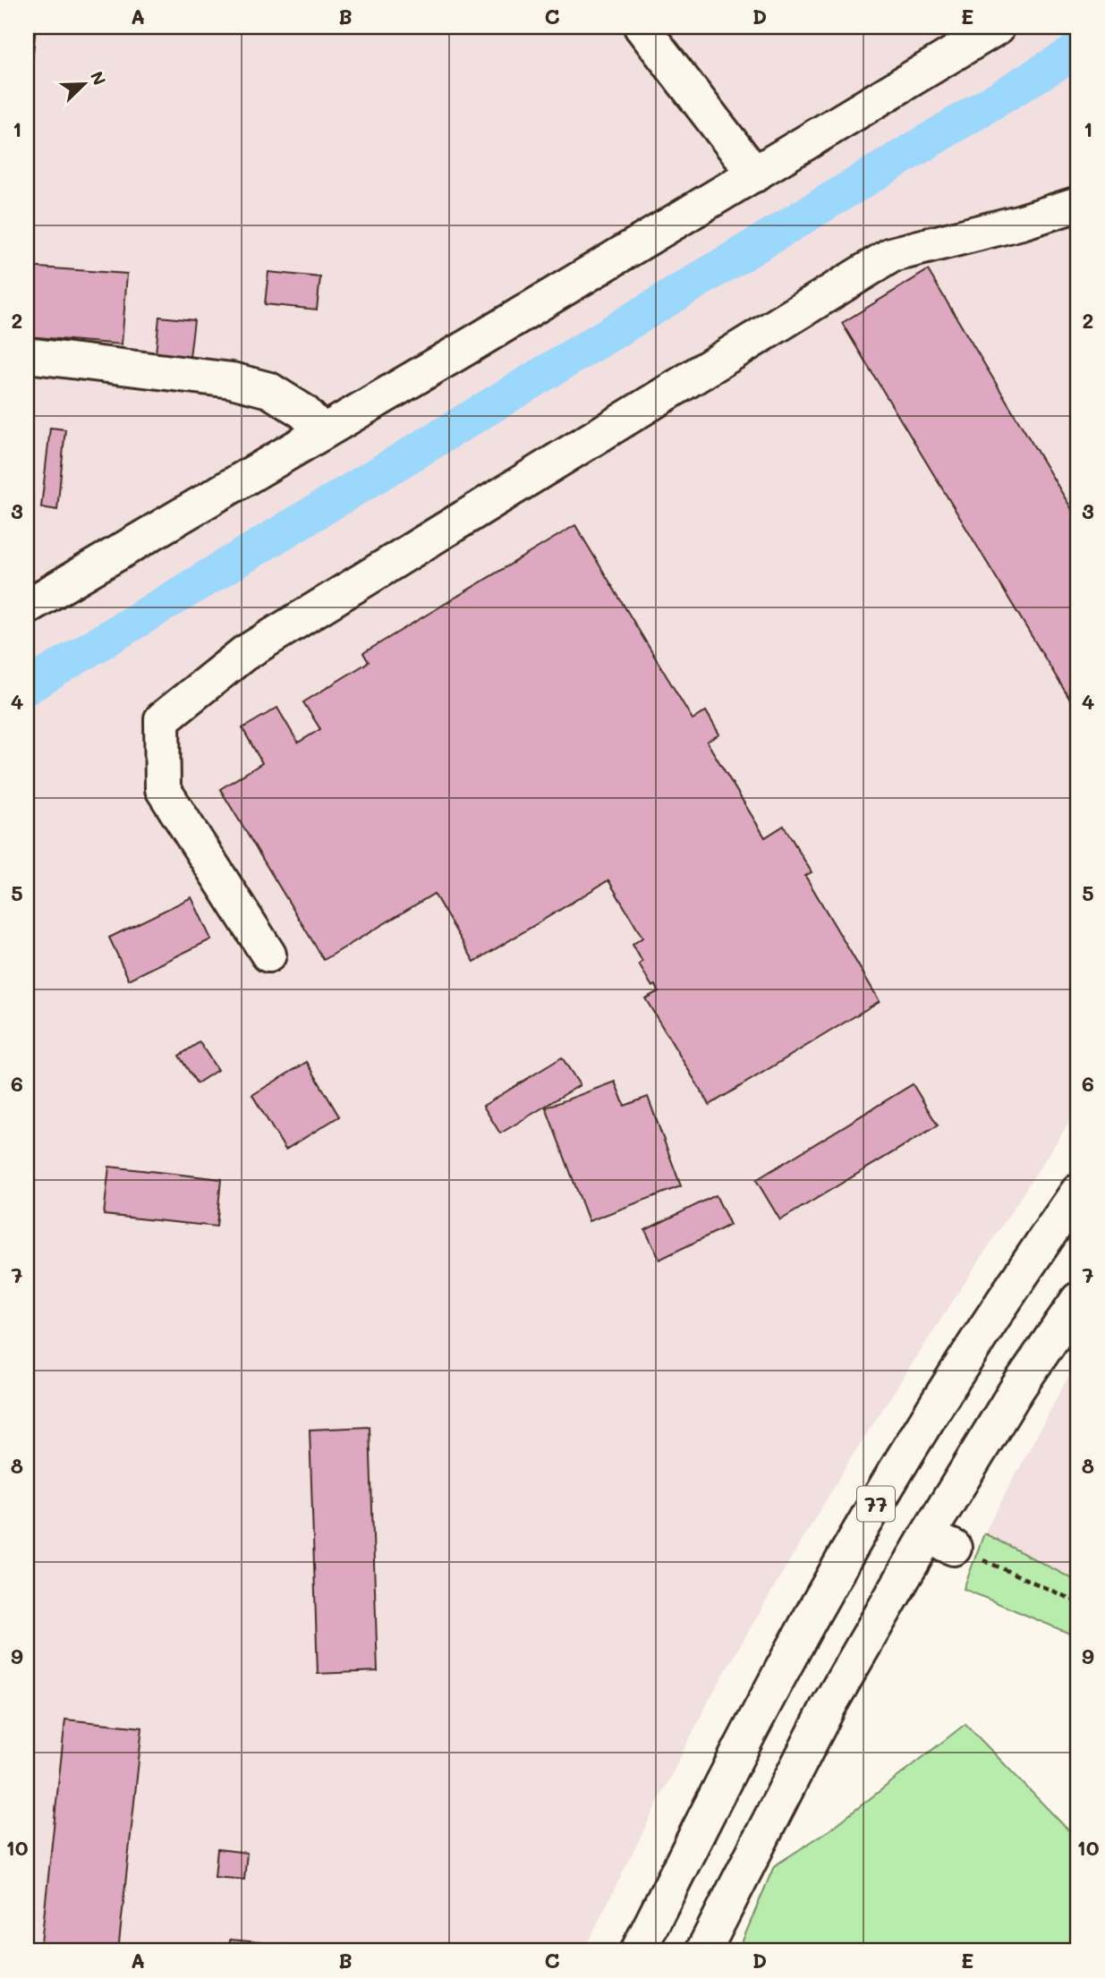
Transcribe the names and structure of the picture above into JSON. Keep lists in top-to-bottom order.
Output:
{
  "streets": {
    "main road": ["77"]
  },
  "north": "top right",
  "grid": {
    "columns": [
      "A",
      "B",
      "C",
      "D",
      "E"
    ],
    "rows": [
      "1",
      "2",
      "3",
      "4",
      "5",
      "6",
      "7",
      "8",
      "9",
      "10"
    ]
  }
}
